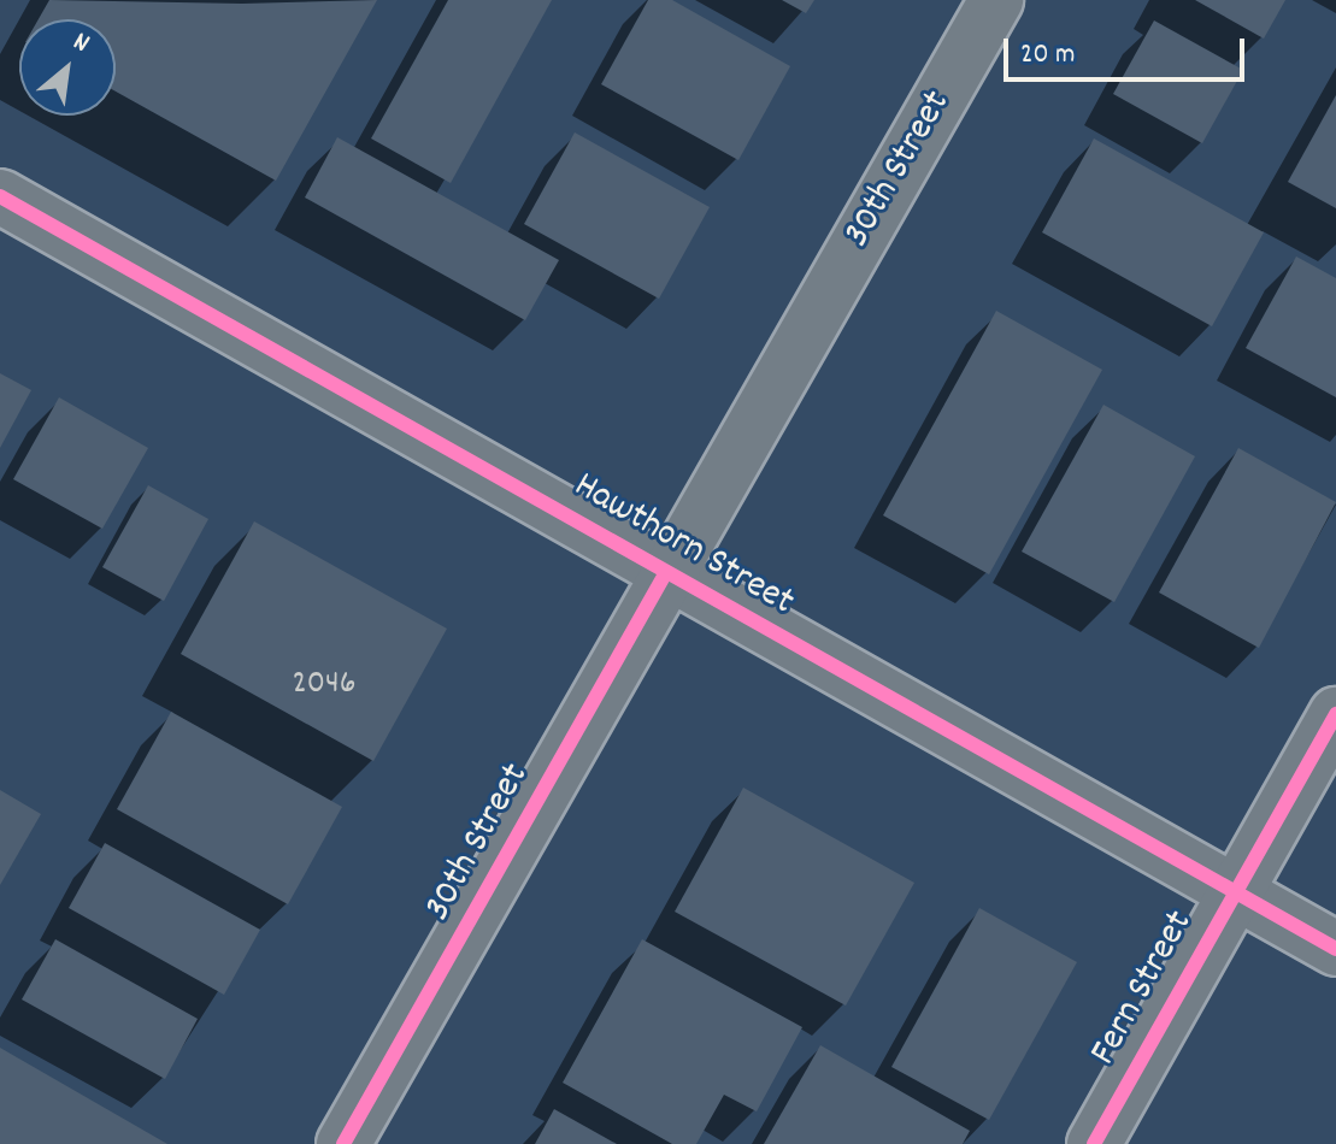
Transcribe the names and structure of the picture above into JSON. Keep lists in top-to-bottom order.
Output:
{
  "streets": {
    "street": ["30th Street", "Hawthorn Street", "Fern Street"]
  },
  "crossings": [
    ["30th Street", "Hawthorn Street"],
    ["Hawthorn Street", "Fern Street"]
  ],
  "house_numbers": ["2046"],
  "scale_bar": "20 m",
  "north": "top right"
}
